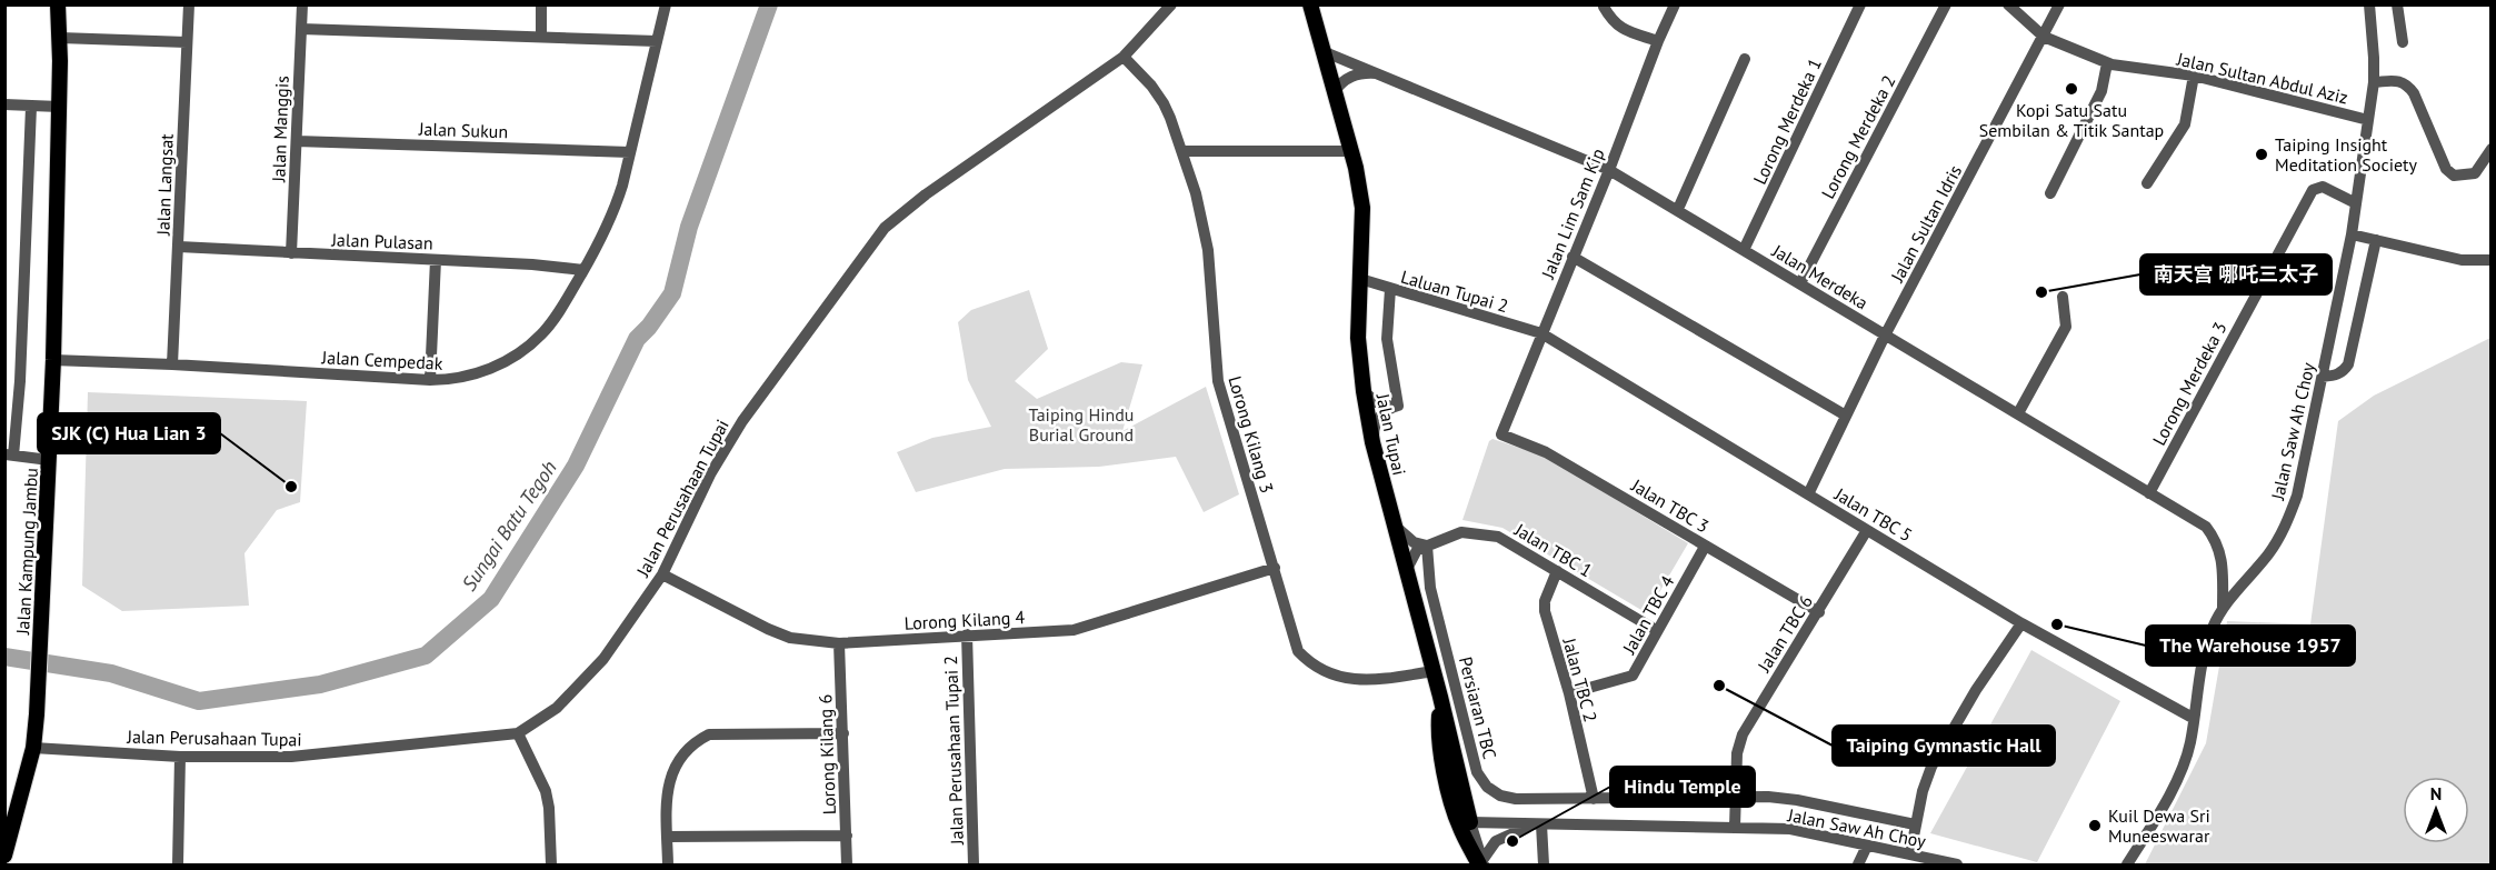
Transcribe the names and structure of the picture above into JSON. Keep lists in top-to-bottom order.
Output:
{
  "streets": {
    "main road": ["Jalan Tupai", "Jalan Kampung Jambu"],
    "street": [
      "Jalan Sultan Abdul Aziz",
      "Lorong Merdeka 1",
      "Jalan Manggis",
      "Jalan Sukun",
      "Lorong Merdeka 2",
      "Jalan Langsat",
      "Jalan Lim Sam Kip",
      "Jalan Sultan Idris",
      "Jalan Pulasan",
      "Jalan Merdeka",
      "Laluan Tupai 2",
      "Jalan Cempedak",
      "Lorong Merdeka 3",
      "Jalan Saw Ah Choy",
      "Lorong Kilang 3",
      "Jalan Perusahaan Tupai",
      "Jalan TBC 3",
      "Jalan TBC 5",
      "Jalan TBC 1",
      "Jalan TBC 4",
      "Lorong Kilang 4",
      "Jalan TBC 6",
      "Jalan TBC 2",
      "Persiaran TBC",
      "Jalan Perusahaan Tupai 2",
      "Lorong Kilang 6"
    ]
  },
  "crossings": [
    ["Jalan Sultan Abdul Aziz", "Jalan Sultan Idris"],
    ["Jalan Sultan Abdul Aziz", "Jalan Saw Ah Choy"],
    ["Lorong Merdeka 1", "Jalan Merdeka"],
    ["Jalan Manggis", "Jalan Sukun"],
    ["Jalan Manggis", "Jalan Pulasan"],
    ["Jalan Sukun", "Jalan Cempedak"],
    ["Lorong Merdeka 2", "Jalan Merdeka"],
    ["Jalan Langsat", "Jalan Pulasan"],
    ["Jalan Langsat", "Jalan Cempedak"],
    ["Jalan Lim Sam Kip", "Jalan Merdeka"],
    ["Jalan Lim Sam Kip", "Laluan Tupai 2"],
    ["Jalan Lim Sam Kip", "Jalan TBC 3"],
    ["Jalan Lim Sam Kip", "Jalan TBC 5"],
    ["Jalan Sultan Idris", "Jalan Merdeka"],
    ["Jalan Sultan Idris", "Jalan TBC 5"],
    ["Jalan Pulasan", "Jalan Cempedak"],
    ["Jalan Merdeka", "Lorong Merdeka 3"],
    ["Jalan Merdeka", "Jalan Saw Ah Choy"],
    ["Jalan Merdeka", "Jalan Tupai"],
    ["Laluan Tupai 2", "Jalan Tupai"],
    ["Laluan Tupai 2", "Jalan TBC 5"],
    ["Jalan Cempedak", "Jalan Kampung Jambu"],
    ["Lorong Merdeka 3", "Jalan Saw Ah Choy"],
    ["Jalan Saw Ah Choy", "Jalan Tupai"],
    ["Jalan Saw Ah Choy", "Jalan TBC 5"],
    ["Jalan Saw Ah Choy", "Jalan TBC 6"],
    ["Lorong Kilang 3", "Jalan Tupai"],
    ["Lorong Kilang 3", "Jalan Perusahaan Tupai"],
    ["Lorong Kilang 3", "Lorong Kilang 4"],
    ["Jalan Perusahaan Tupai", "Jalan Kampung Jambu"],
    ["Jalan Perusahaan Tupai", "Lorong Kilang 4"],
    ["Jalan TBC 3", "Jalan TBC 4"],
    ["Jalan TBC 3", "Jalan TBC 6"],
    ["Jalan TBC 5", "Jalan TBC 6"],
    ["Jalan TBC 1", "Jalan TBC 4"],
    ["Jalan TBC 1", "Jalan TBC 2"],
    ["Jalan TBC 1", "Persiaran TBC"],
    ["Jalan TBC 4", "Jalan TBC 2"],
    ["Lorong Kilang 4", "Jalan Perusahaan Tupai 2"],
    ["Lorong Kilang 4", "Lorong Kilang 6"],
    ["Jalan TBC 6", "Persiaran TBC"],
    ["Jalan TBC 2", "Persiaran TBC"]
  ],
  "water": ["Sungai Batu Tegoh"],
  "parks": ["Taiping Hindu Burial Ground"],
  "places": [
    "Kopi Satu Satu Sembilan & Titik Santap",
    "Taiping Insight Meditation Society",
    "南天宫 哪吒三太子",
    "SJK (C) Hua Lian 3",
    "The Warehouse 1957",
    "Taiping Gymnastic Hall",
    "Kuil Dewa Sri Muneeswarar",
    "Hindu Temple"
  ],
  "north": "top"
}
